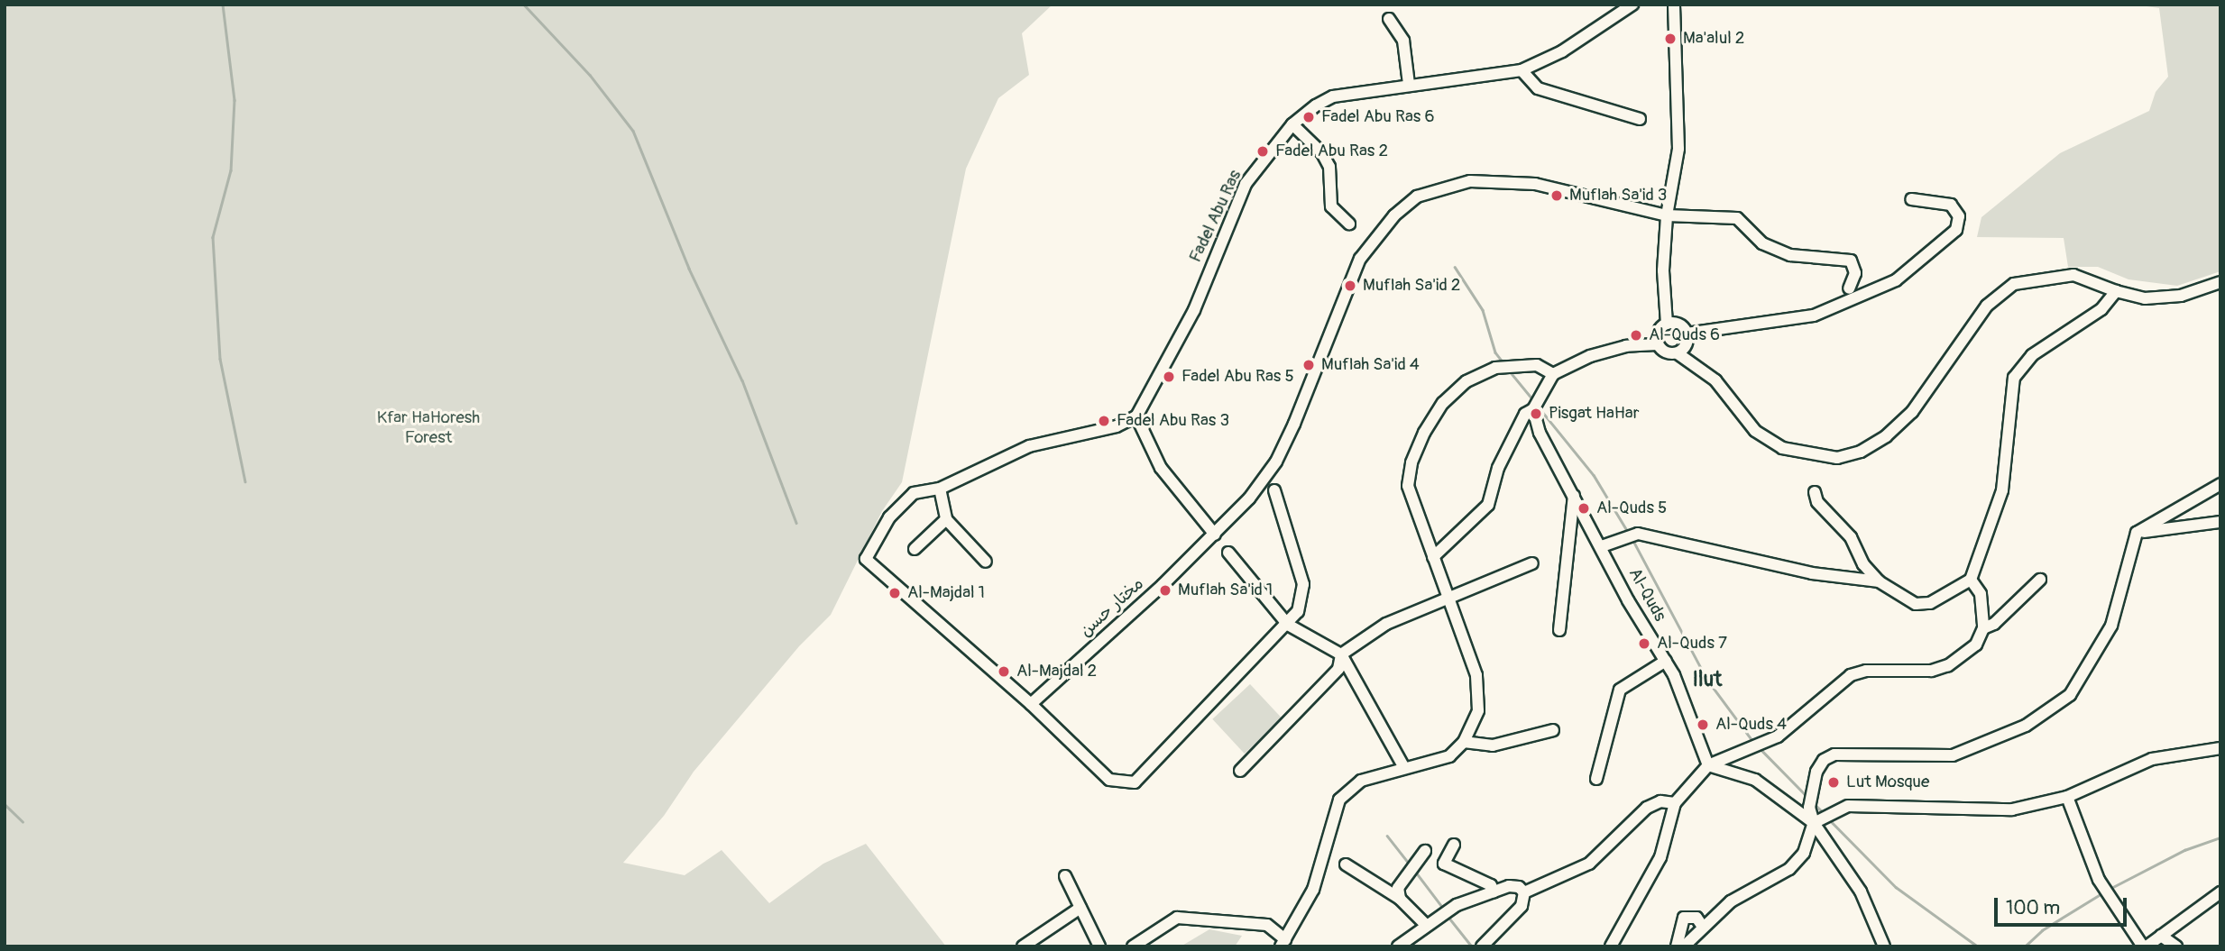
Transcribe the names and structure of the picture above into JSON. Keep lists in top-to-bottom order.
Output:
{
  "streets": {
    "street": ["Fadel Abu Ras", "Al-Quds", "مختار حسن"]
  },
  "districts": ["Ilut"],
  "parks": ["Kfar HaHoresh Forest"],
  "places": [
    "Ma'alul 2",
    "Fadel Abu Ras 6",
    "Fadel Abu Ras 2",
    "Muflah Sa'id 3",
    "Muflah Sa'id 2",
    "Al-Quds 6",
    "Muflah Sa'id 4",
    "Fadel Abu Ras 5",
    "Pisgat HaHar",
    "Fadel Abu Ras 3",
    "Al-Quds 5",
    "Muflah Sa'id 1",
    "Al-Majdal 1",
    "Al-Quds 7",
    "Al-Majdal 2",
    "Al-Quds 4",
    "Lut Mosque"
  ],
  "scale_bar": "100 m"
}
